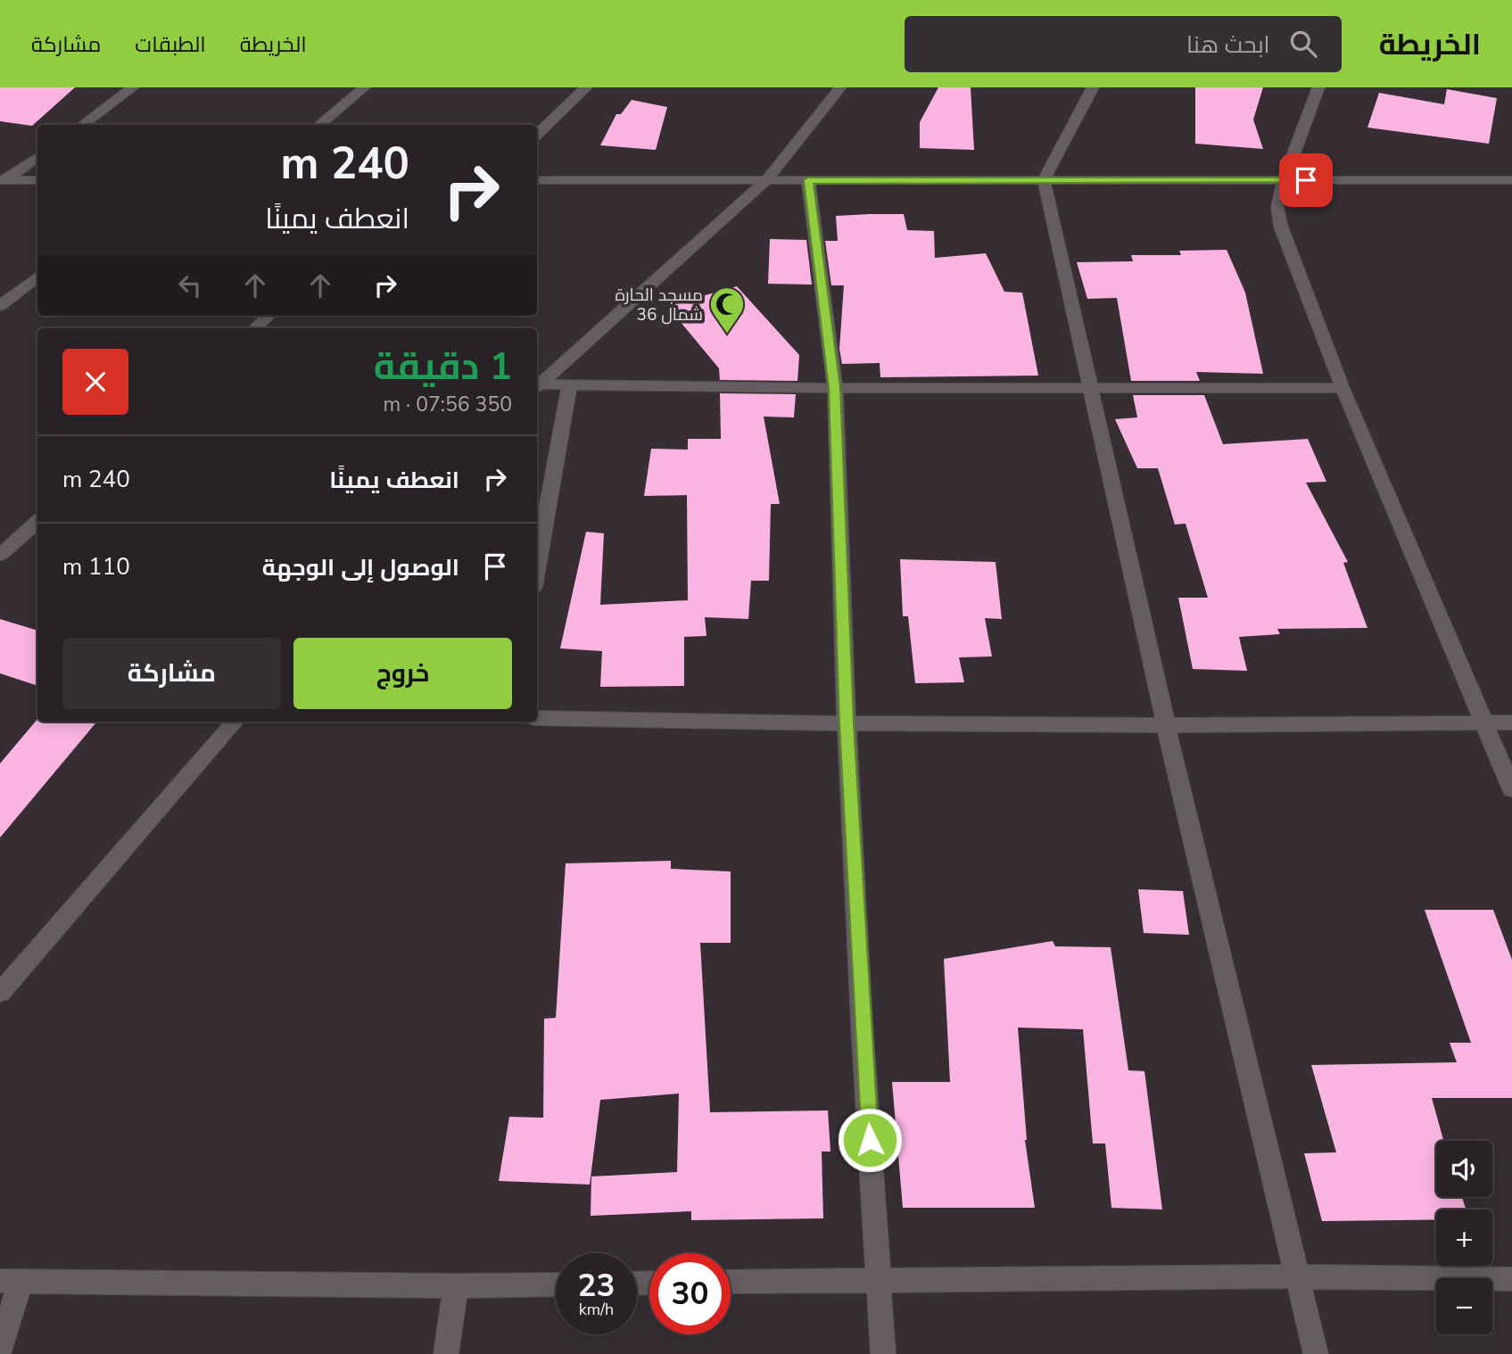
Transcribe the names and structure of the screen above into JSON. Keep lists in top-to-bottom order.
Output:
{
  "places": {
    "mosque": ["مسجد الحارة 36 شمال"]
  },
  "page": {
    "header": "الخريطة",
    "search": "ابحث هنا",
    "nav": ["الخريطة", "الطبقات", "مشاركة"],
    "turn": ["240 m", "انعطف يمينًا"],
    "heading": ["1 دقيقة", "350 m · 07:56"],
    "list": [
      {
        "name": "انعطف يمينًا",
        "value": "240 m"
      },
      {
        "name": "الوصول إلى الوجهة",
        "value": "110 m"
      }
    ],
    "buttons": ["خروج", "مشاركة"],
    "map_buttons": ["+", "−"],
    "speed": "23 km/h",
    "limit": "30"
  }
}
